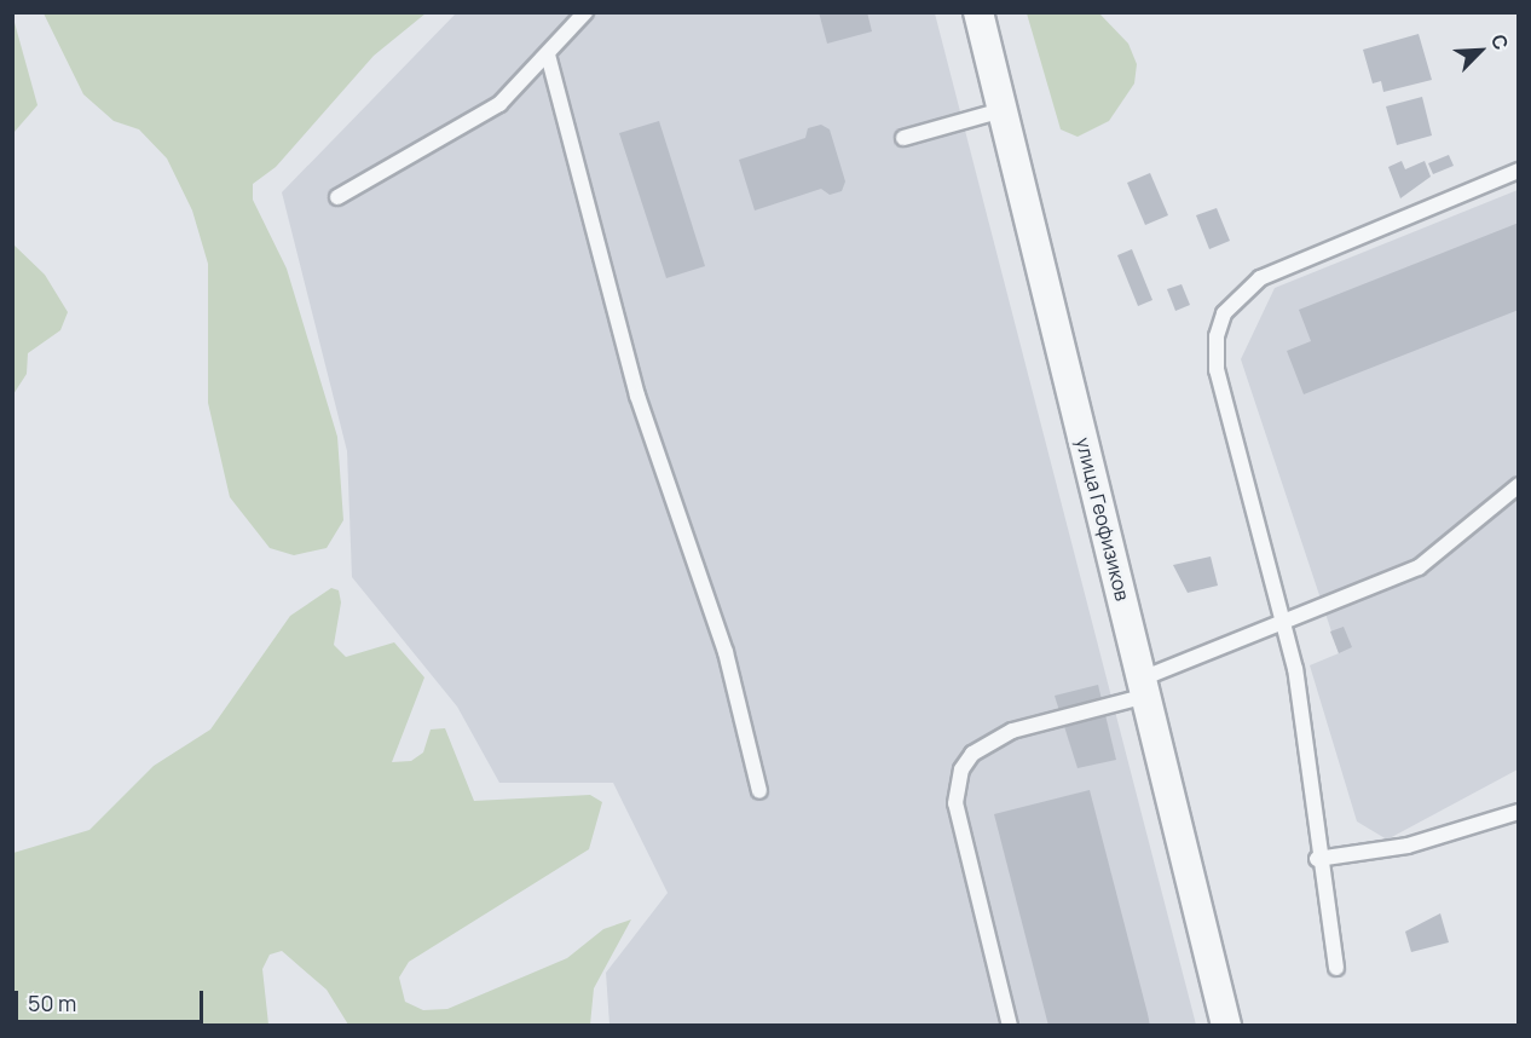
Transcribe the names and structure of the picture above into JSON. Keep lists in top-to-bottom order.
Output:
{
  "streets": {
    "street": ["улица Геофизиков"]
  },
  "scale_bar": "50 m",
  "north": "top right"
}
